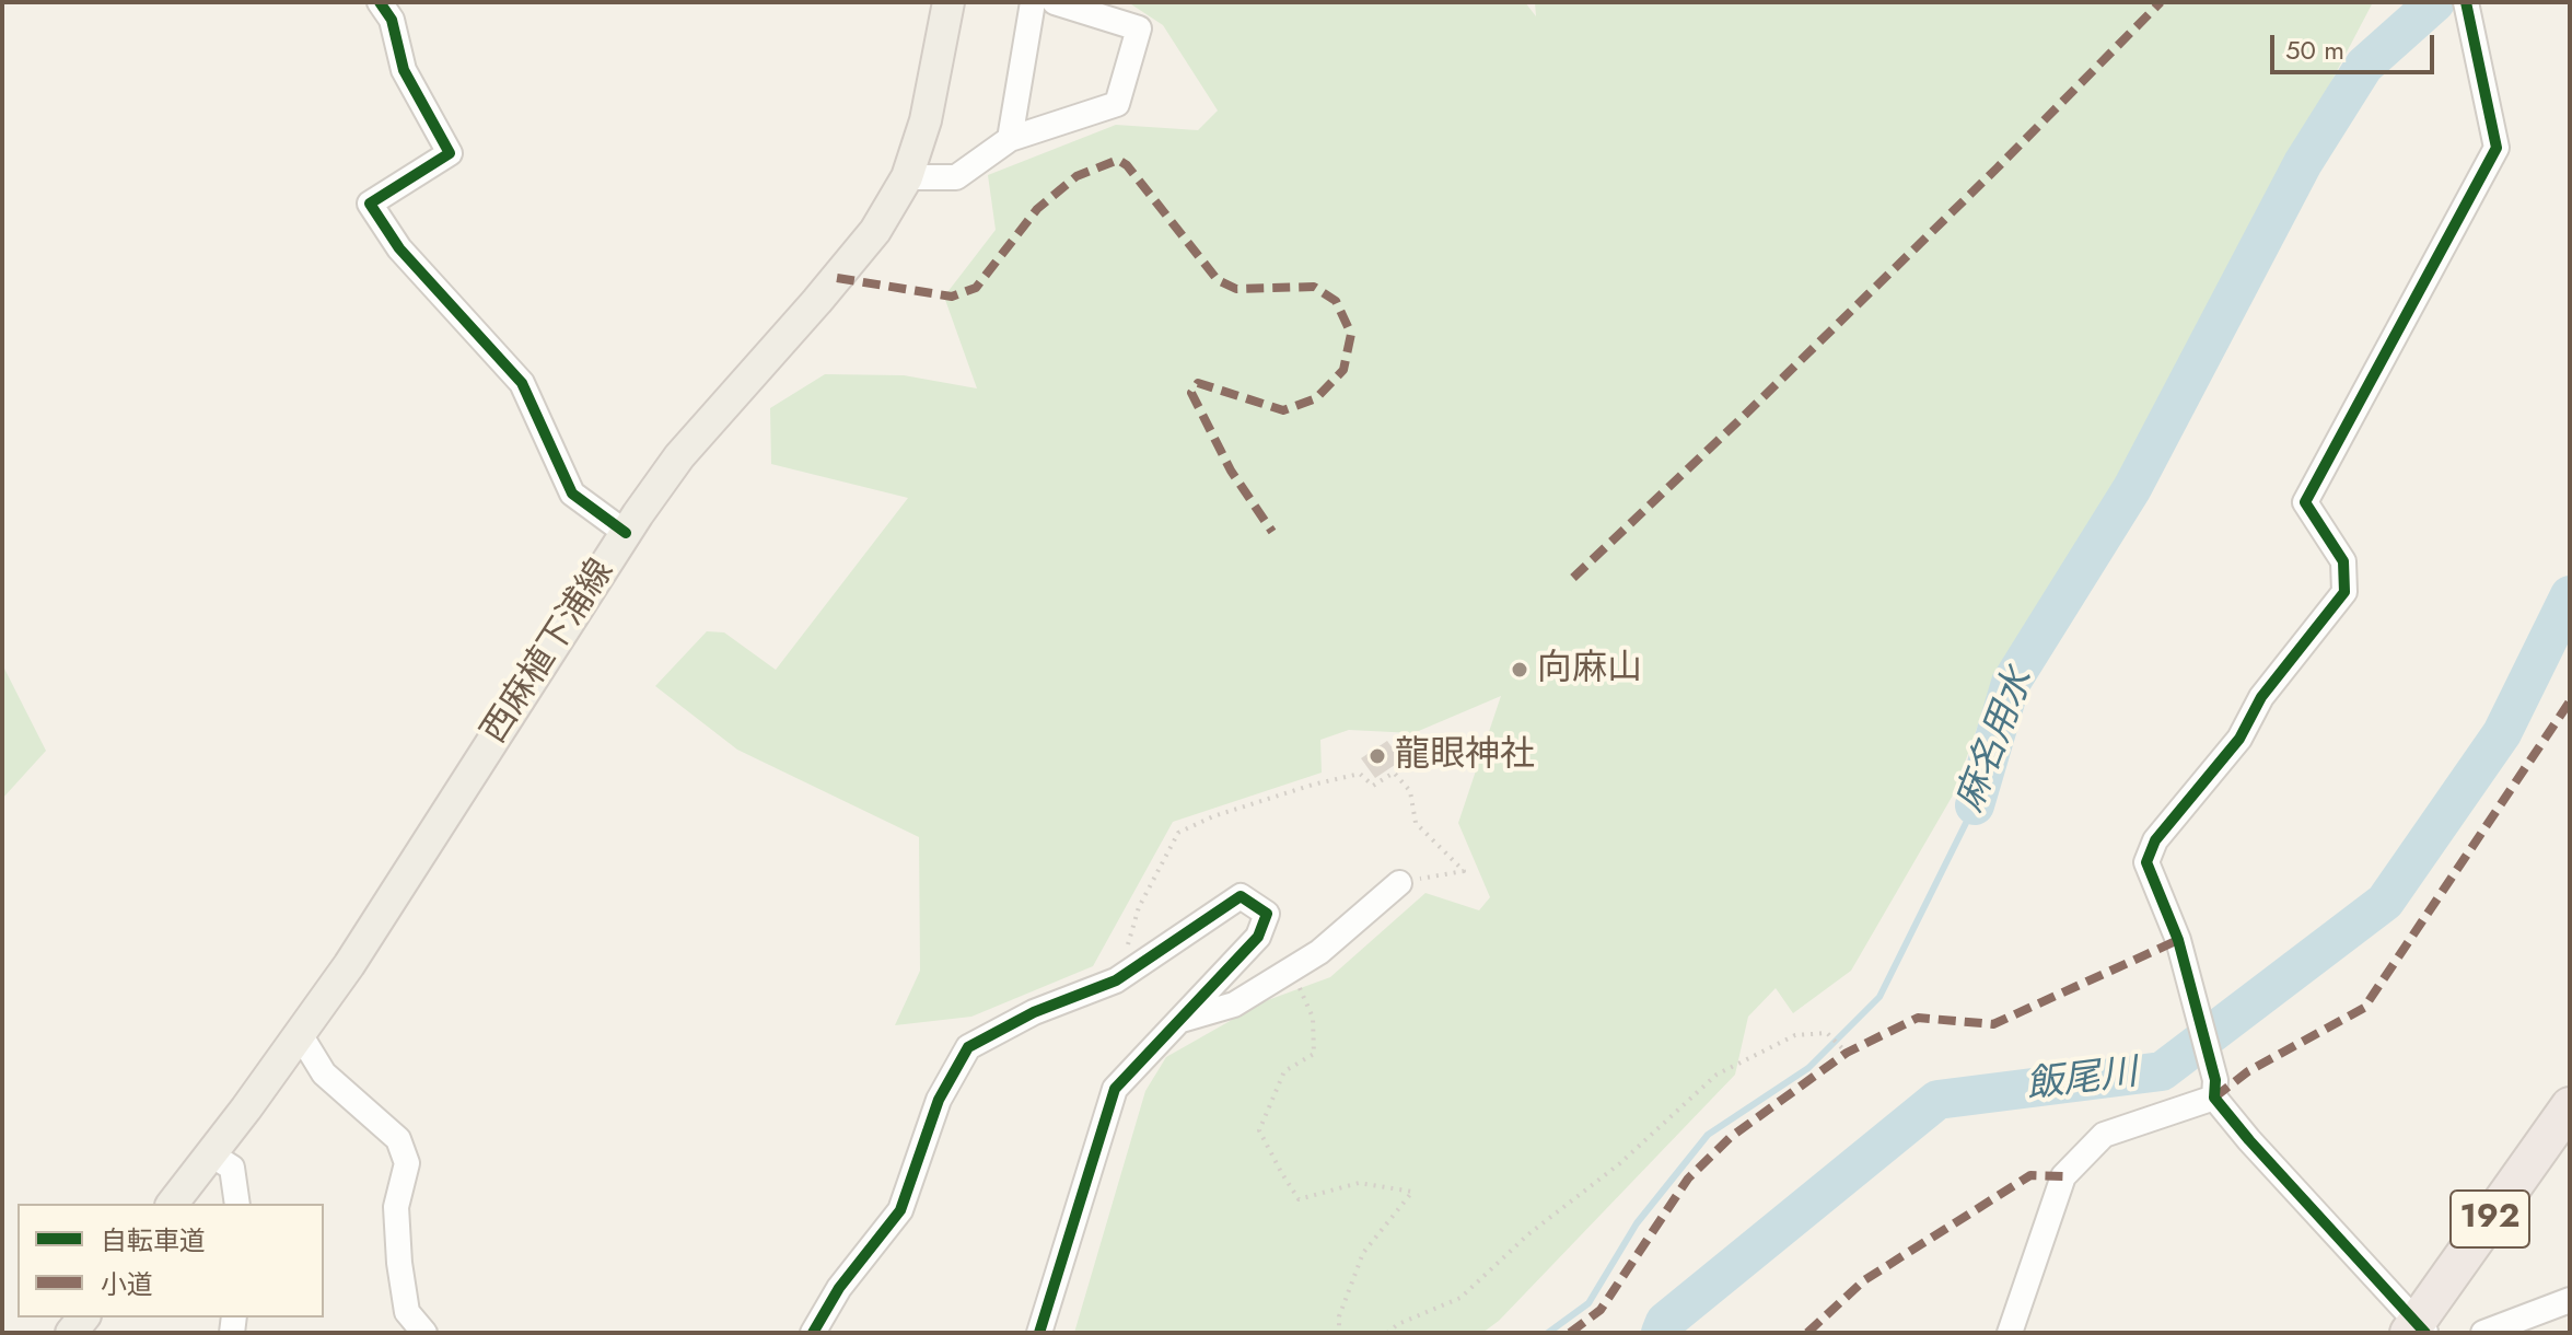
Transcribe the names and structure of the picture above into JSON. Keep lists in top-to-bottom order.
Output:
{
  "streets": {
    "highway": ["192"],
    "main road": ["西麻植下浦線"]
  },
  "water": ["麻名用水", "飯尾川"],
  "places": ["向麻山", "龍眼神社"],
  "legend": ["自転車道", "小道"],
  "scale_bar": "50 m"
}
